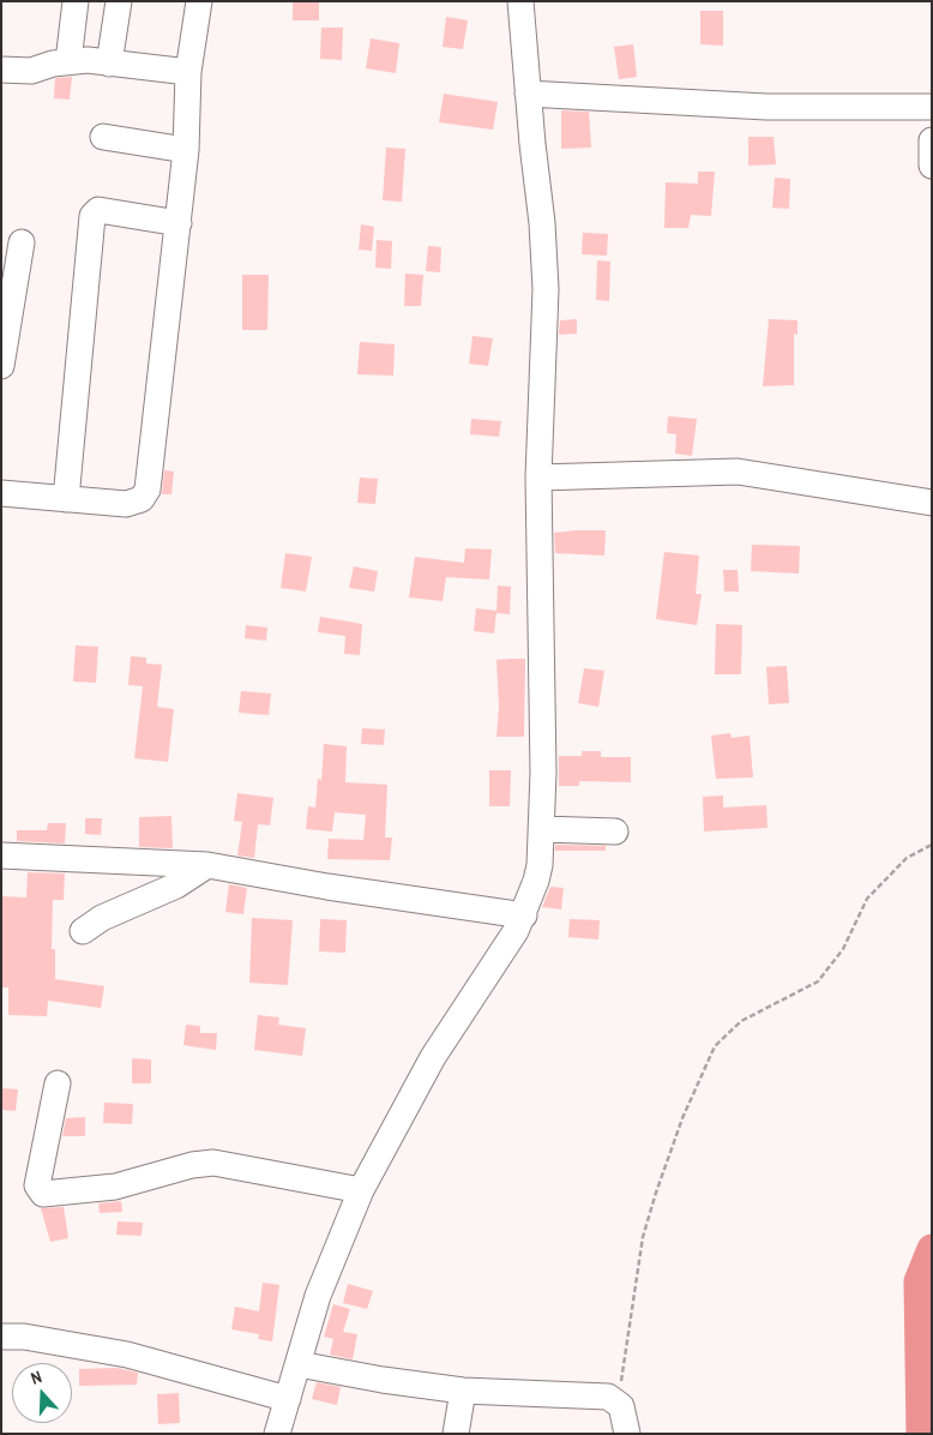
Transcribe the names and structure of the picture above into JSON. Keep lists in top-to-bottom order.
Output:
{
  "north": "top"
}
